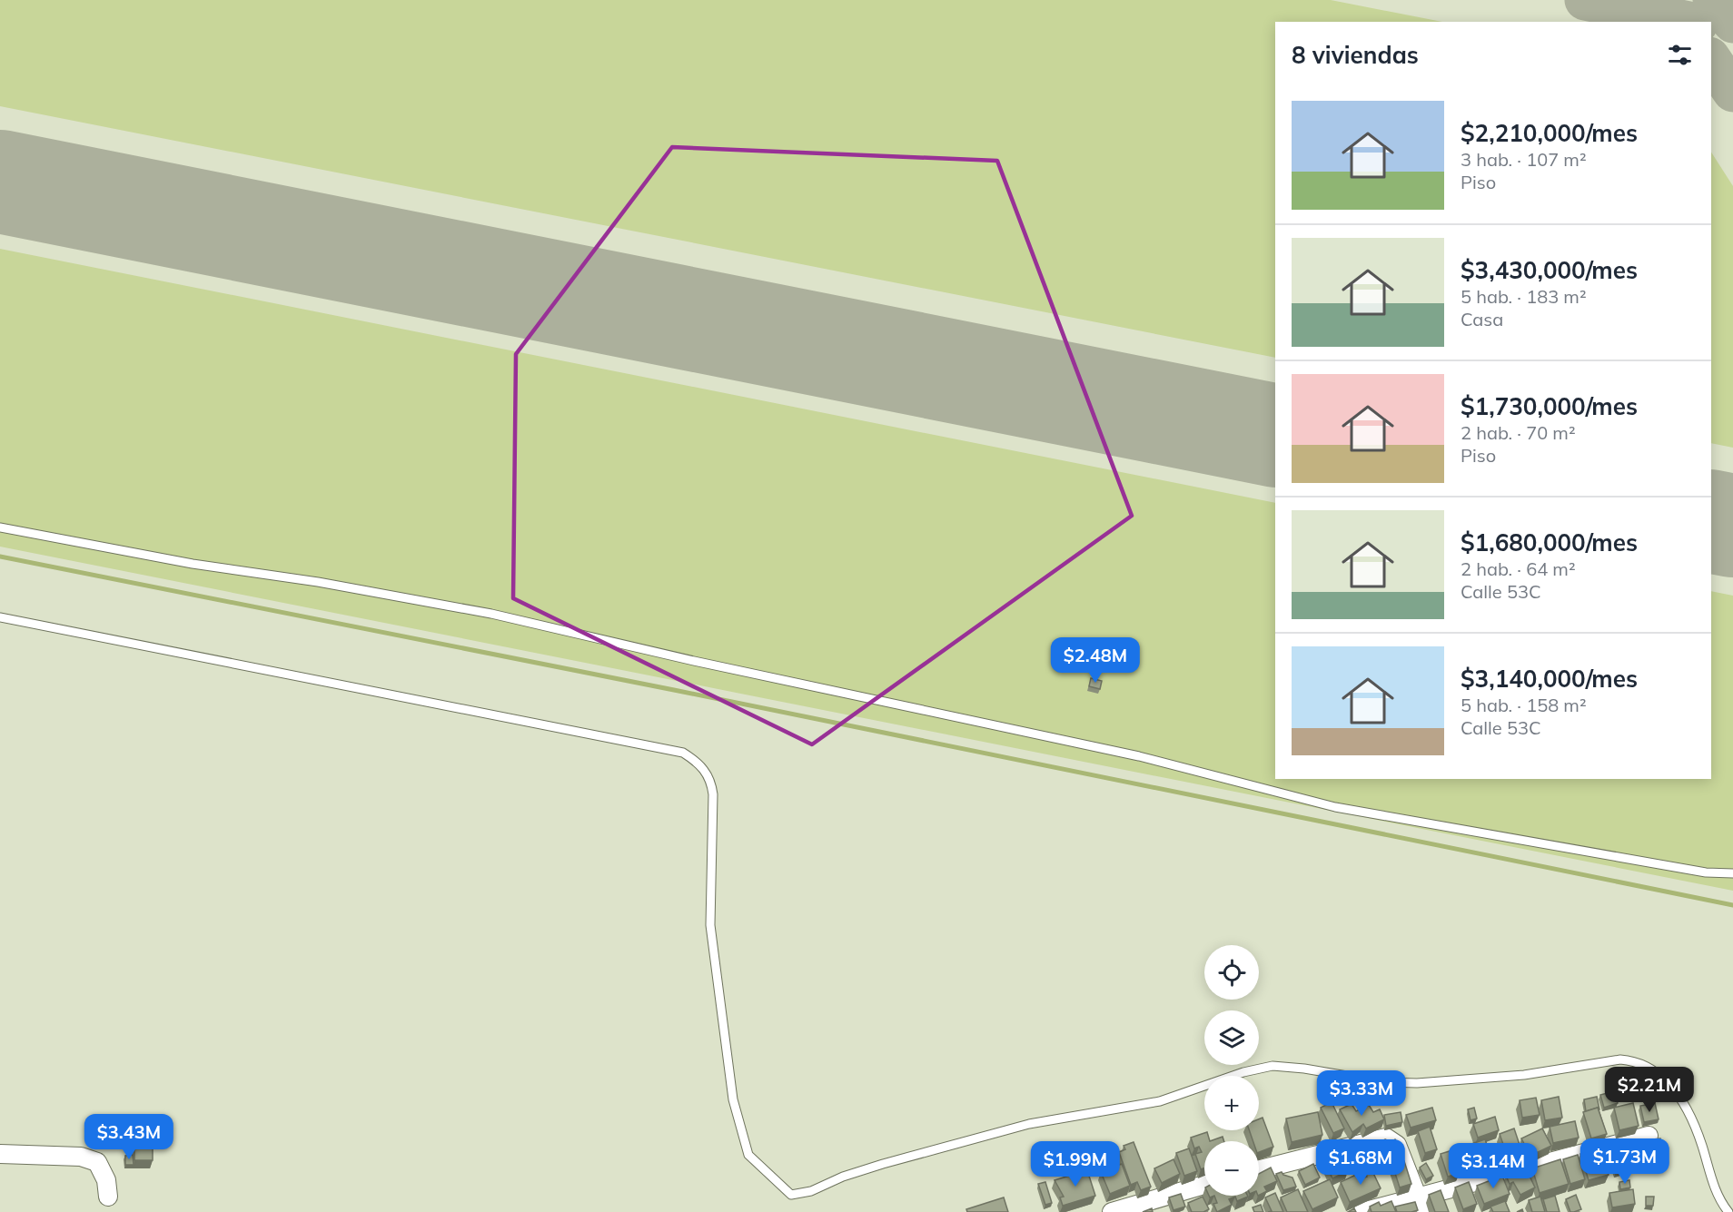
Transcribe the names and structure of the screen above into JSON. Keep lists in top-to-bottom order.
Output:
{
  "page": {
    "heading": "8 viviendas",
    "list": [
      {
        "name": "$2,210,000/mes",
        "note": "3 hab. · 107 m² · Piso"
      },
      {
        "name": "$3,430,000/mes",
        "note": "5 hab. · 183 m² · Casa"
      },
      {
        "name": "$1,730,000/mes",
        "note": "2 hab. · 70 m² · Piso"
      },
      {
        "name": "$1,680,000/mes",
        "note": "2 hab. · 64 m² · Calle 53C"
      },
      {
        "name": "$3,140,000/mes",
        "note": "5 hab. · 158 m² · Calle 53C"
      }
    ],
    "price": [
      "$2.48M",
      "$2.21M",
      "$3.33M",
      "$3.43M",
      "$1.73M",
      "$1.68M",
      "$1.99M",
      "$3.14M"
    ],
    "map_buttons": ["+", "−"]
  }
}
